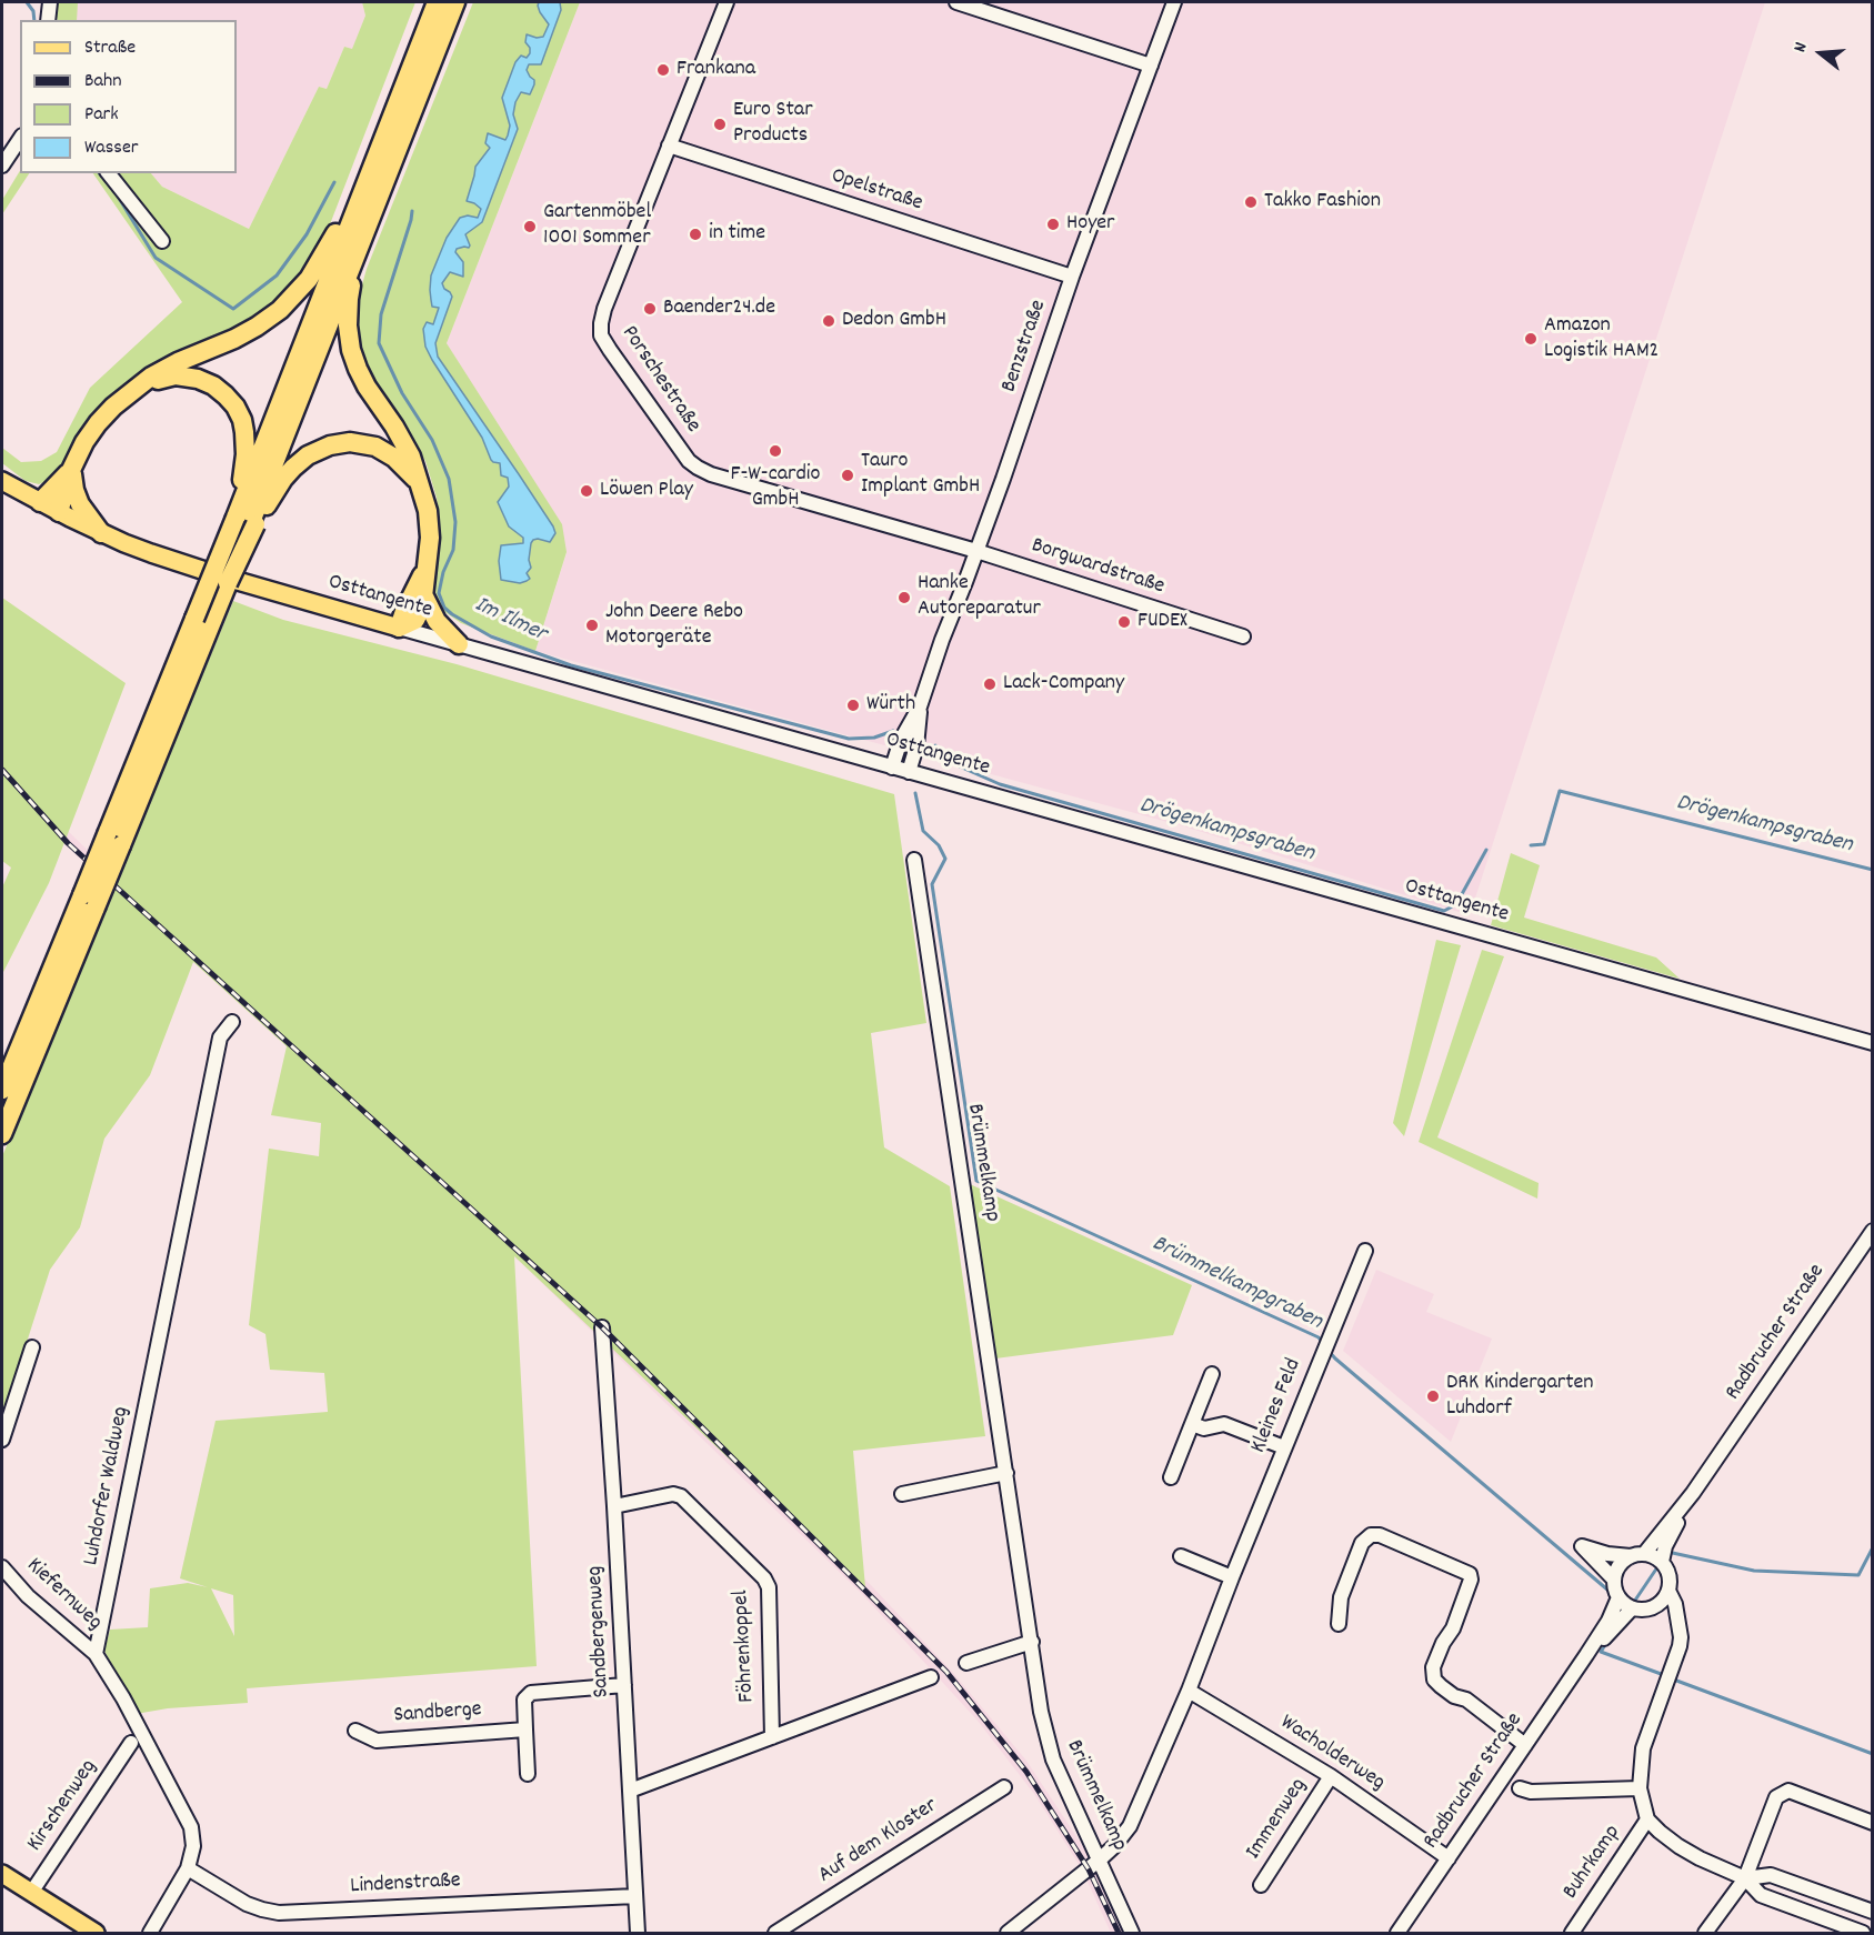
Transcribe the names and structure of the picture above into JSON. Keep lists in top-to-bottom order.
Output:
{
  "streets": {
    "main road": ["Osttangente"],
    "street": [
      "Opelstraße",
      "Benzstraße",
      "Porschestraße",
      "Borgwardstraße",
      "Brümmelkamp",
      "Radbrucher Straße",
      "Kleines Feld",
      "Luhdorfer Waldweg",
      "Kiefernweg",
      "Sandbergenweg",
      "Föhrenkoppel",
      "Sandberge",
      "Wacholderweg",
      "Kirschenweg",
      "Immenweg",
      "Auf dem Kloster",
      "Buhrkamp",
      "Lindenstraße"
    ]
  },
  "crossings": [
    ["Opelstraße", "Benzstraße"],
    ["Opelstraße", "Porschestraße"],
    ["Benzstraße", "Porschestraße"],
    ["Benzstraße", "Borgwardstraße"],
    ["Benzstraße", "Osttangente"],
    ["Porschestraße", "Borgwardstraße"],
    ["Brümmelkamp", "Kleines Feld"],
    ["Radbrucher Straße", "Wacholderweg"],
    ["Kleines Feld", "Wacholderweg"],
    ["Luhdorfer Waldweg", "Kiefernweg"],
    ["Sandbergenweg", "Föhrenkoppel"],
    ["Sandbergenweg", "Lindenstraße"],
    ["Wacholderweg", "Immenweg"]
  ],
  "water": ["Im Ilmer", "Drögenkampsgraben", "Brümmelkampgraben"],
  "places": [
    "Frankana",
    "Euro Star Products",
    "Takko Fashion",
    "Hoyer",
    "Gartenmöbel 1001 Sommer",
    "in time",
    "Baender24.de",
    "Dedon GmbH",
    "Amazon Logistik HAM2",
    "F-W-cardio GmbH",
    "Tauro Implant GmbH",
    "Löwen Play",
    "Hanke Autoreparatur",
    "FUDEX",
    "John Deere Rebo Motorgeräte",
    "Lack-Company",
    "Würth",
    "DRK Kindergarten Luhdorf"
  ],
  "legend": [
    "Straße",
    "Bahn",
    "Park",
    "Wasser"
  ],
  "north": "left"
}
